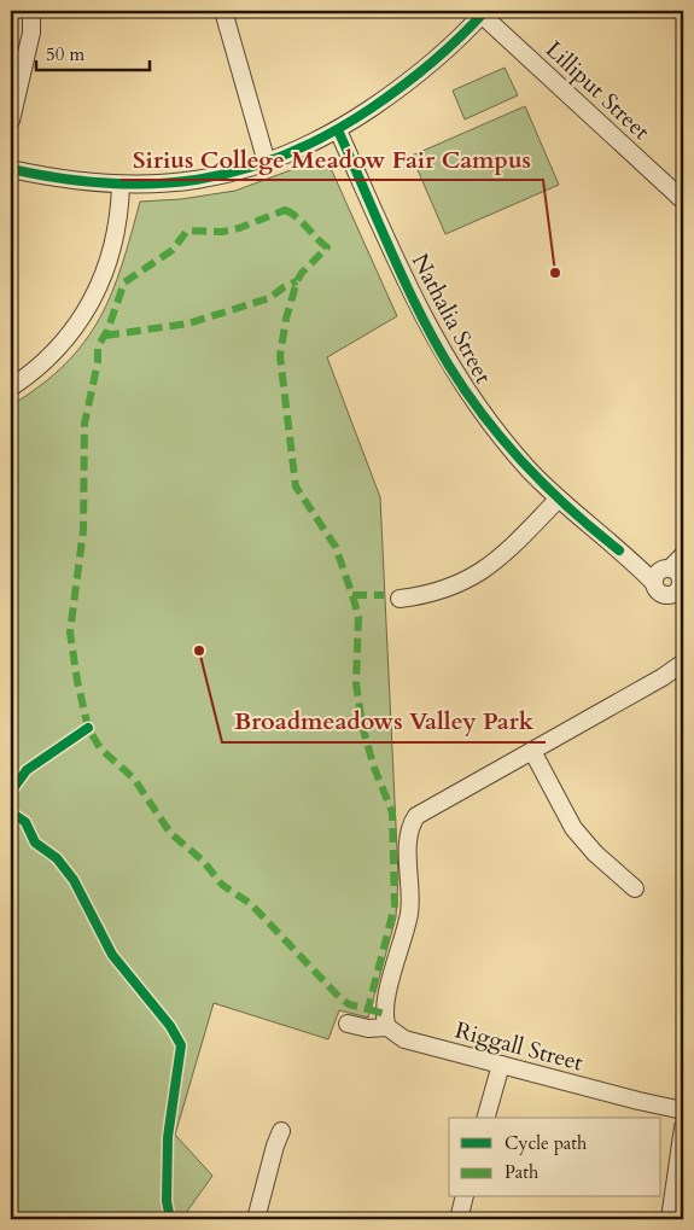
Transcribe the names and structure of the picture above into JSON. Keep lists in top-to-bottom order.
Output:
{
  "streets": {
    "street": ["Lilliput Street", "Nathalia Street", "Riggall Street"]
  },
  "places": ["Sirius College Meadow Fair Campus", "Broadmeadows Valley Park"],
  "legend": ["Cycle path", "Path"],
  "scale_bar": "50 m"
}
